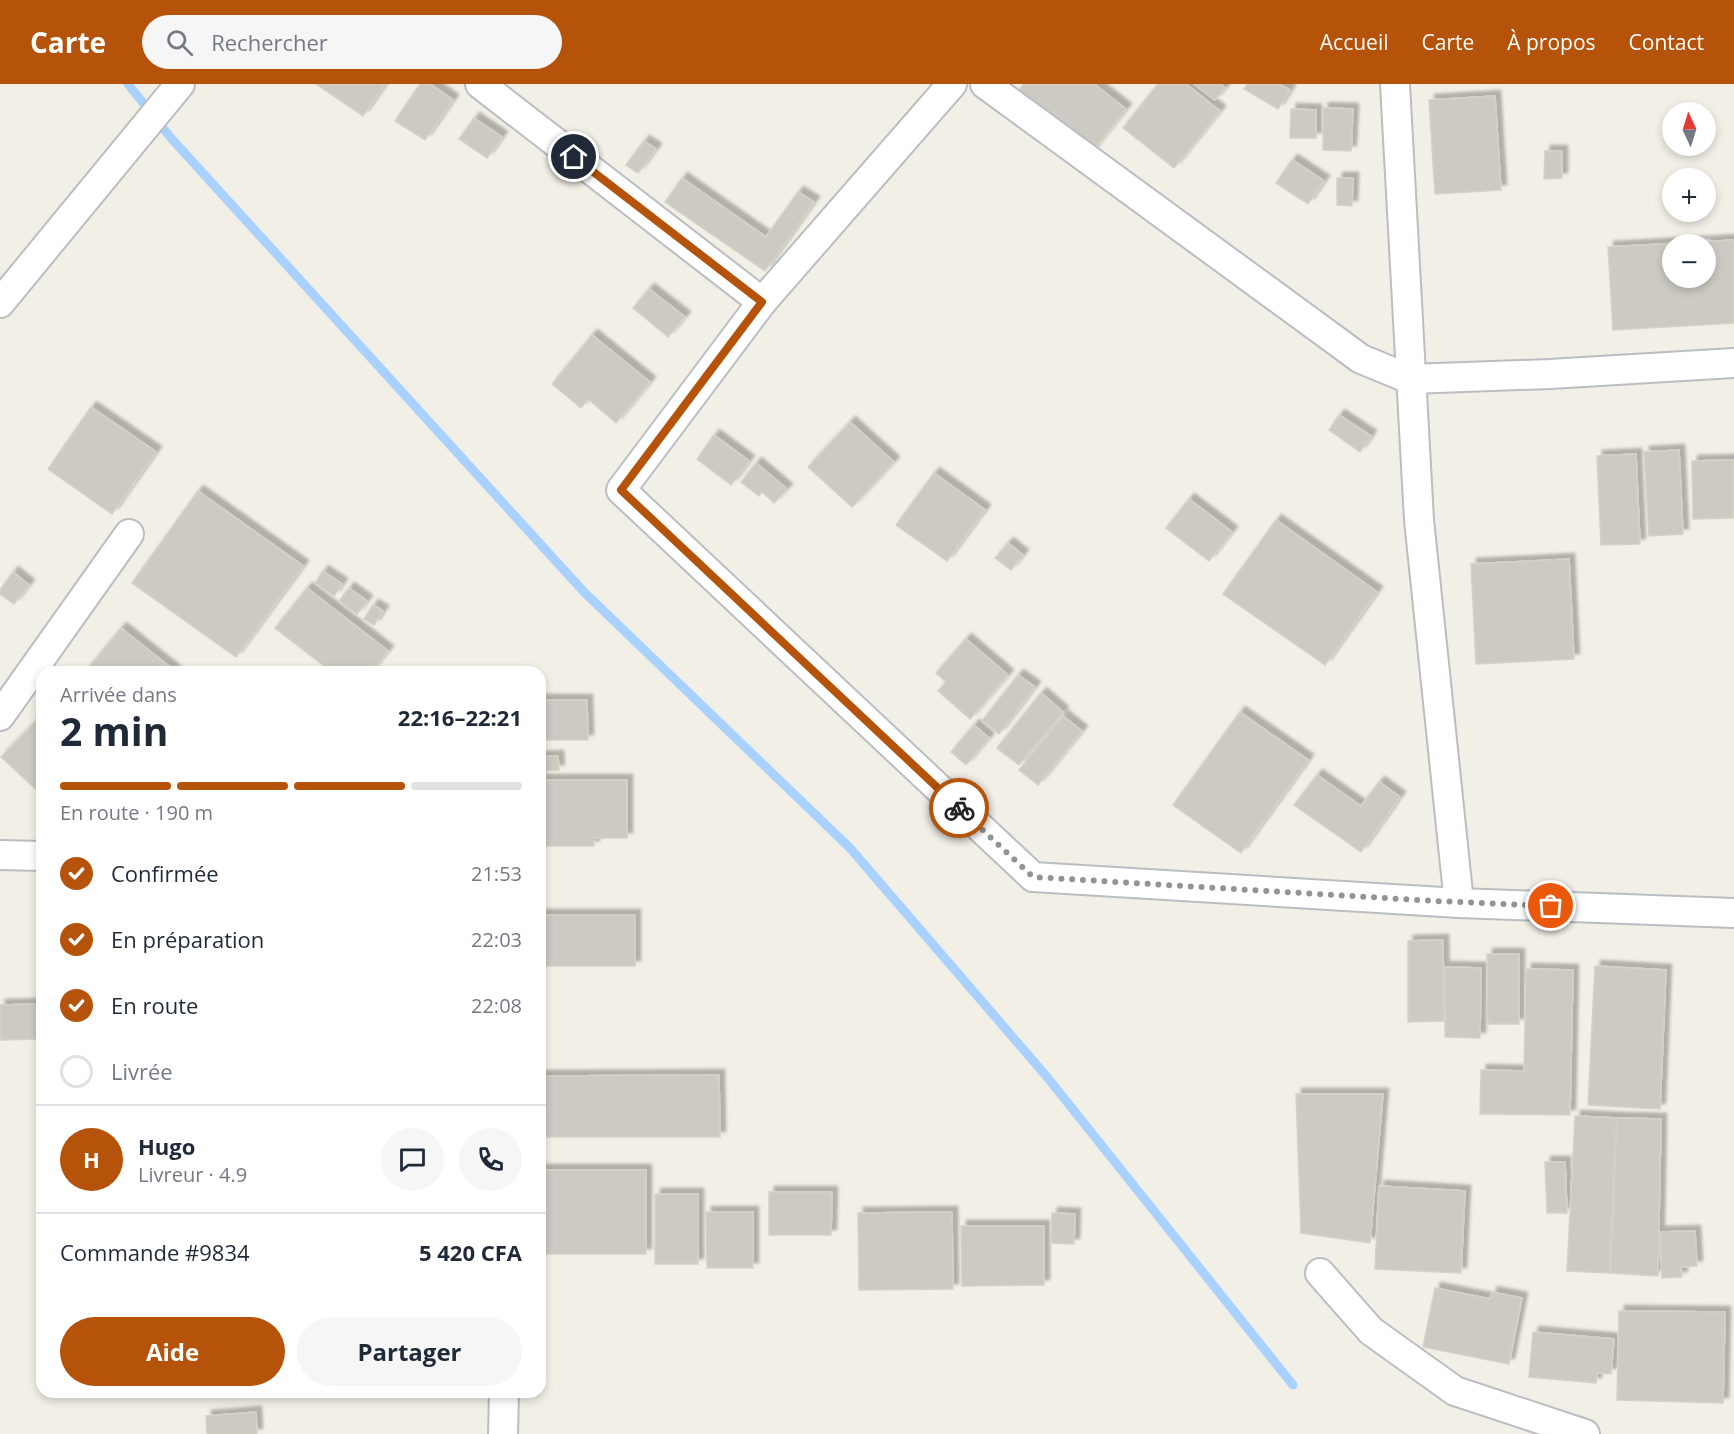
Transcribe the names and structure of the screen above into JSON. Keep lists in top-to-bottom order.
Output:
{
  "north": "top",
  "page": {
    "header": "Carte",
    "search": "Rechercher",
    "nav": [
      "Accueil",
      "Carte",
      "À propos",
      "Contact"
    ],
    "map_buttons": ["+", "−"],
    "heading": ["2 min", "Arrivée dans", "22:16–22:21"],
    "panel": [
      "Hugo",
      "Livreur · 4.9",
      "Commande #9834",
      "5 420 CFA"
    ],
    "bar": "En route · 190 m",
    "list": [
      ["Confirmée", "21:53"],
      ["En préparation", "22:03"],
      ["En route", "22:08"],
      "Livrée"
    ],
    "round": "H",
    "buttons": ["Aide", "Partager"]
  }
}
